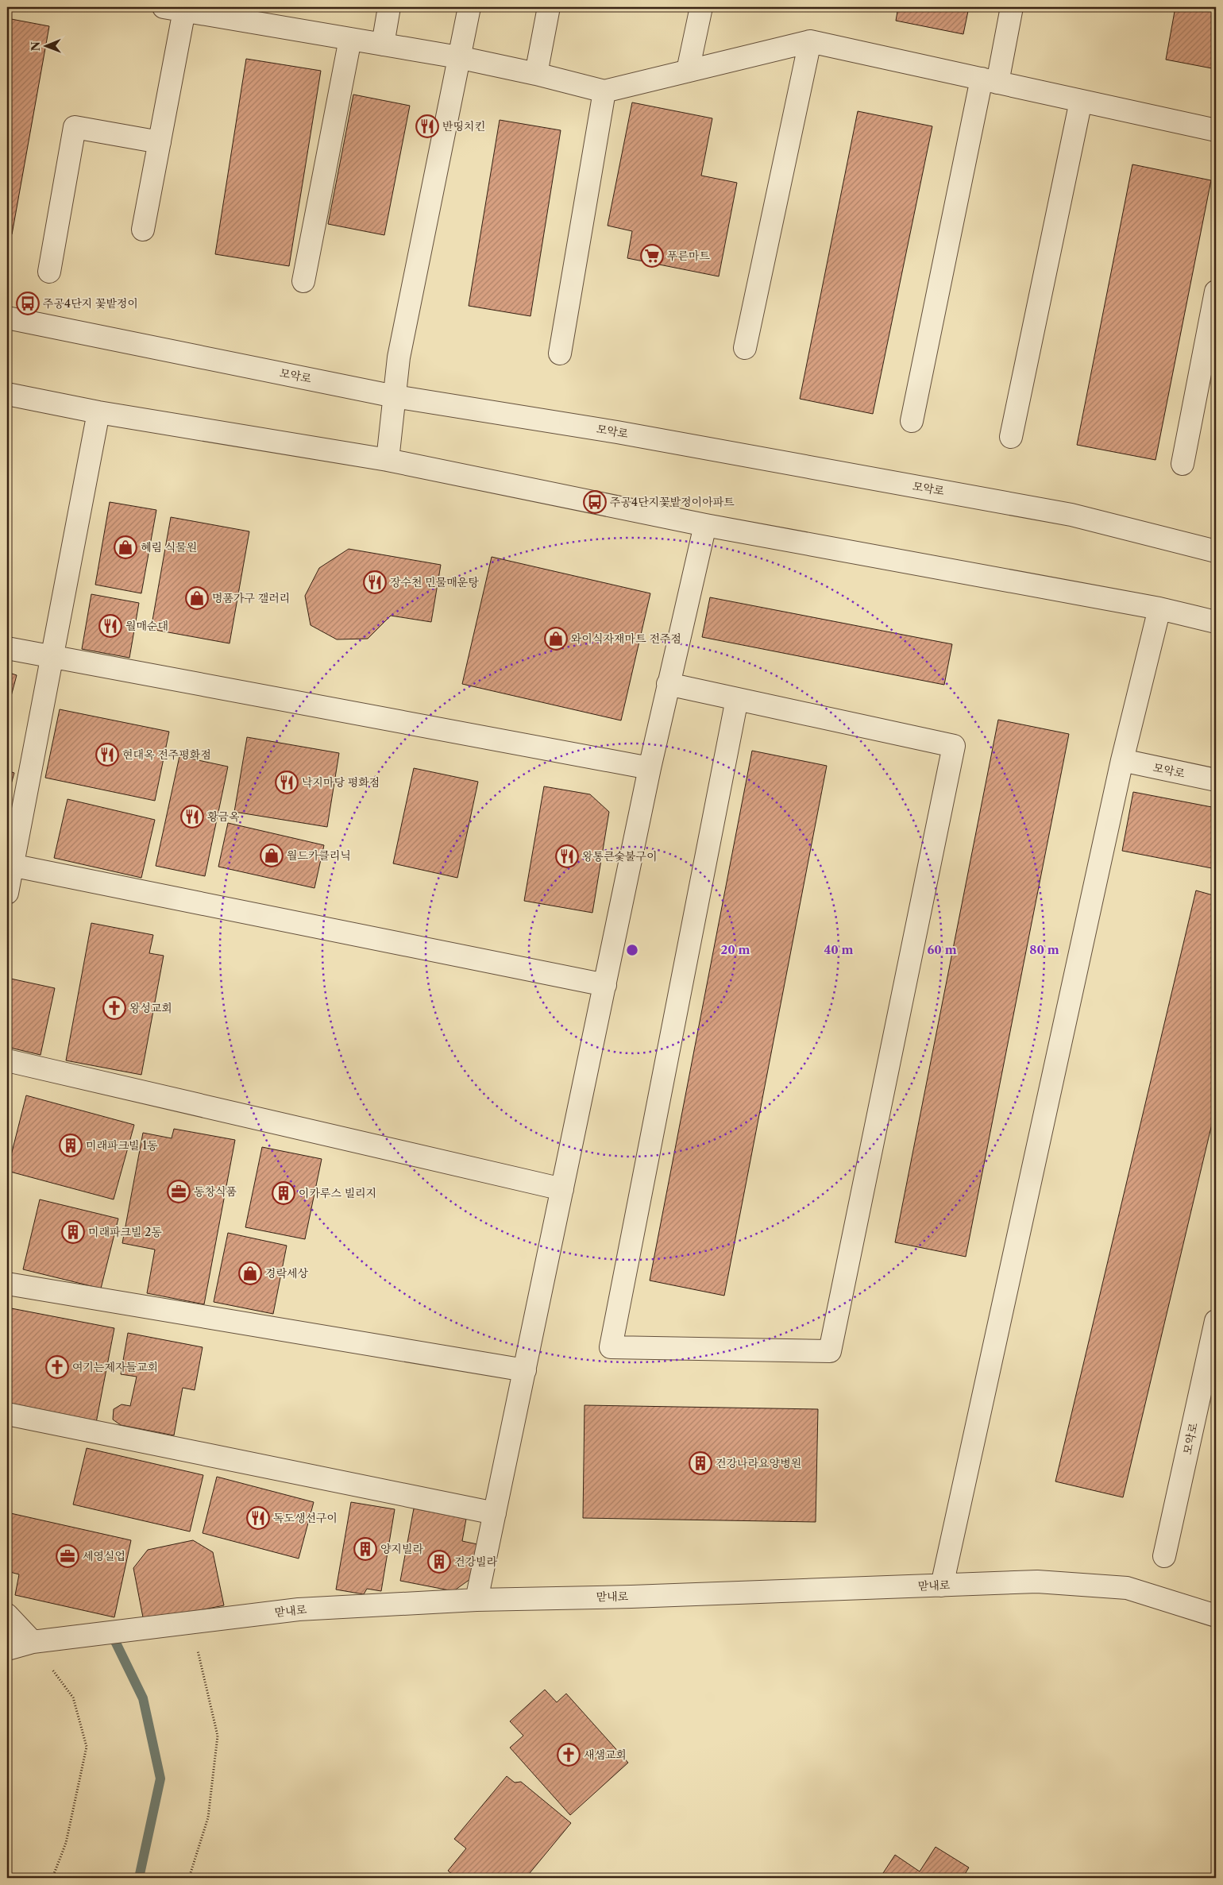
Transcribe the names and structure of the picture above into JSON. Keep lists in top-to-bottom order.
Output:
{
  "streets": {
    "street": ["모악로", "맏내로"]
  },
  "places": {
    "restaurant": [
      "반띵치킨",
      "장수천 민물매운탕",
      "월매순대",
      "현대옥 전주평화점",
      "낙지마당 평화점",
      "황금옥",
      "왕통큰숯불구이",
      "독도생선구이"
    ],
    "supermarket": ["푸른마트"],
    "bus stop": ["주공4단지 꽃밭정이", "주공4단지꽃밭정이아파트"],
    "shop": [
      "혜림 식물원",
      "명품가구 갤러리",
      "와이식자재마트 전주점",
      "월드카클리닉",
      "경락세상"
    ],
    "church": ["왕성교회", "여기는제자들교회", "새샘교회"],
    "building": [
      "미래파크빌 1동",
      "이카루스 빌리지",
      "미래파크빌 2동",
      "건강나라요양병원",
      "양지빌라",
      "건강빌라"
    ],
    "office": ["동창식품", "세영실업"]
  },
  "north": "left",
  "rings": [
    "20 m",
    "40 m",
    "60 m",
    "80 m"
  ]
}
